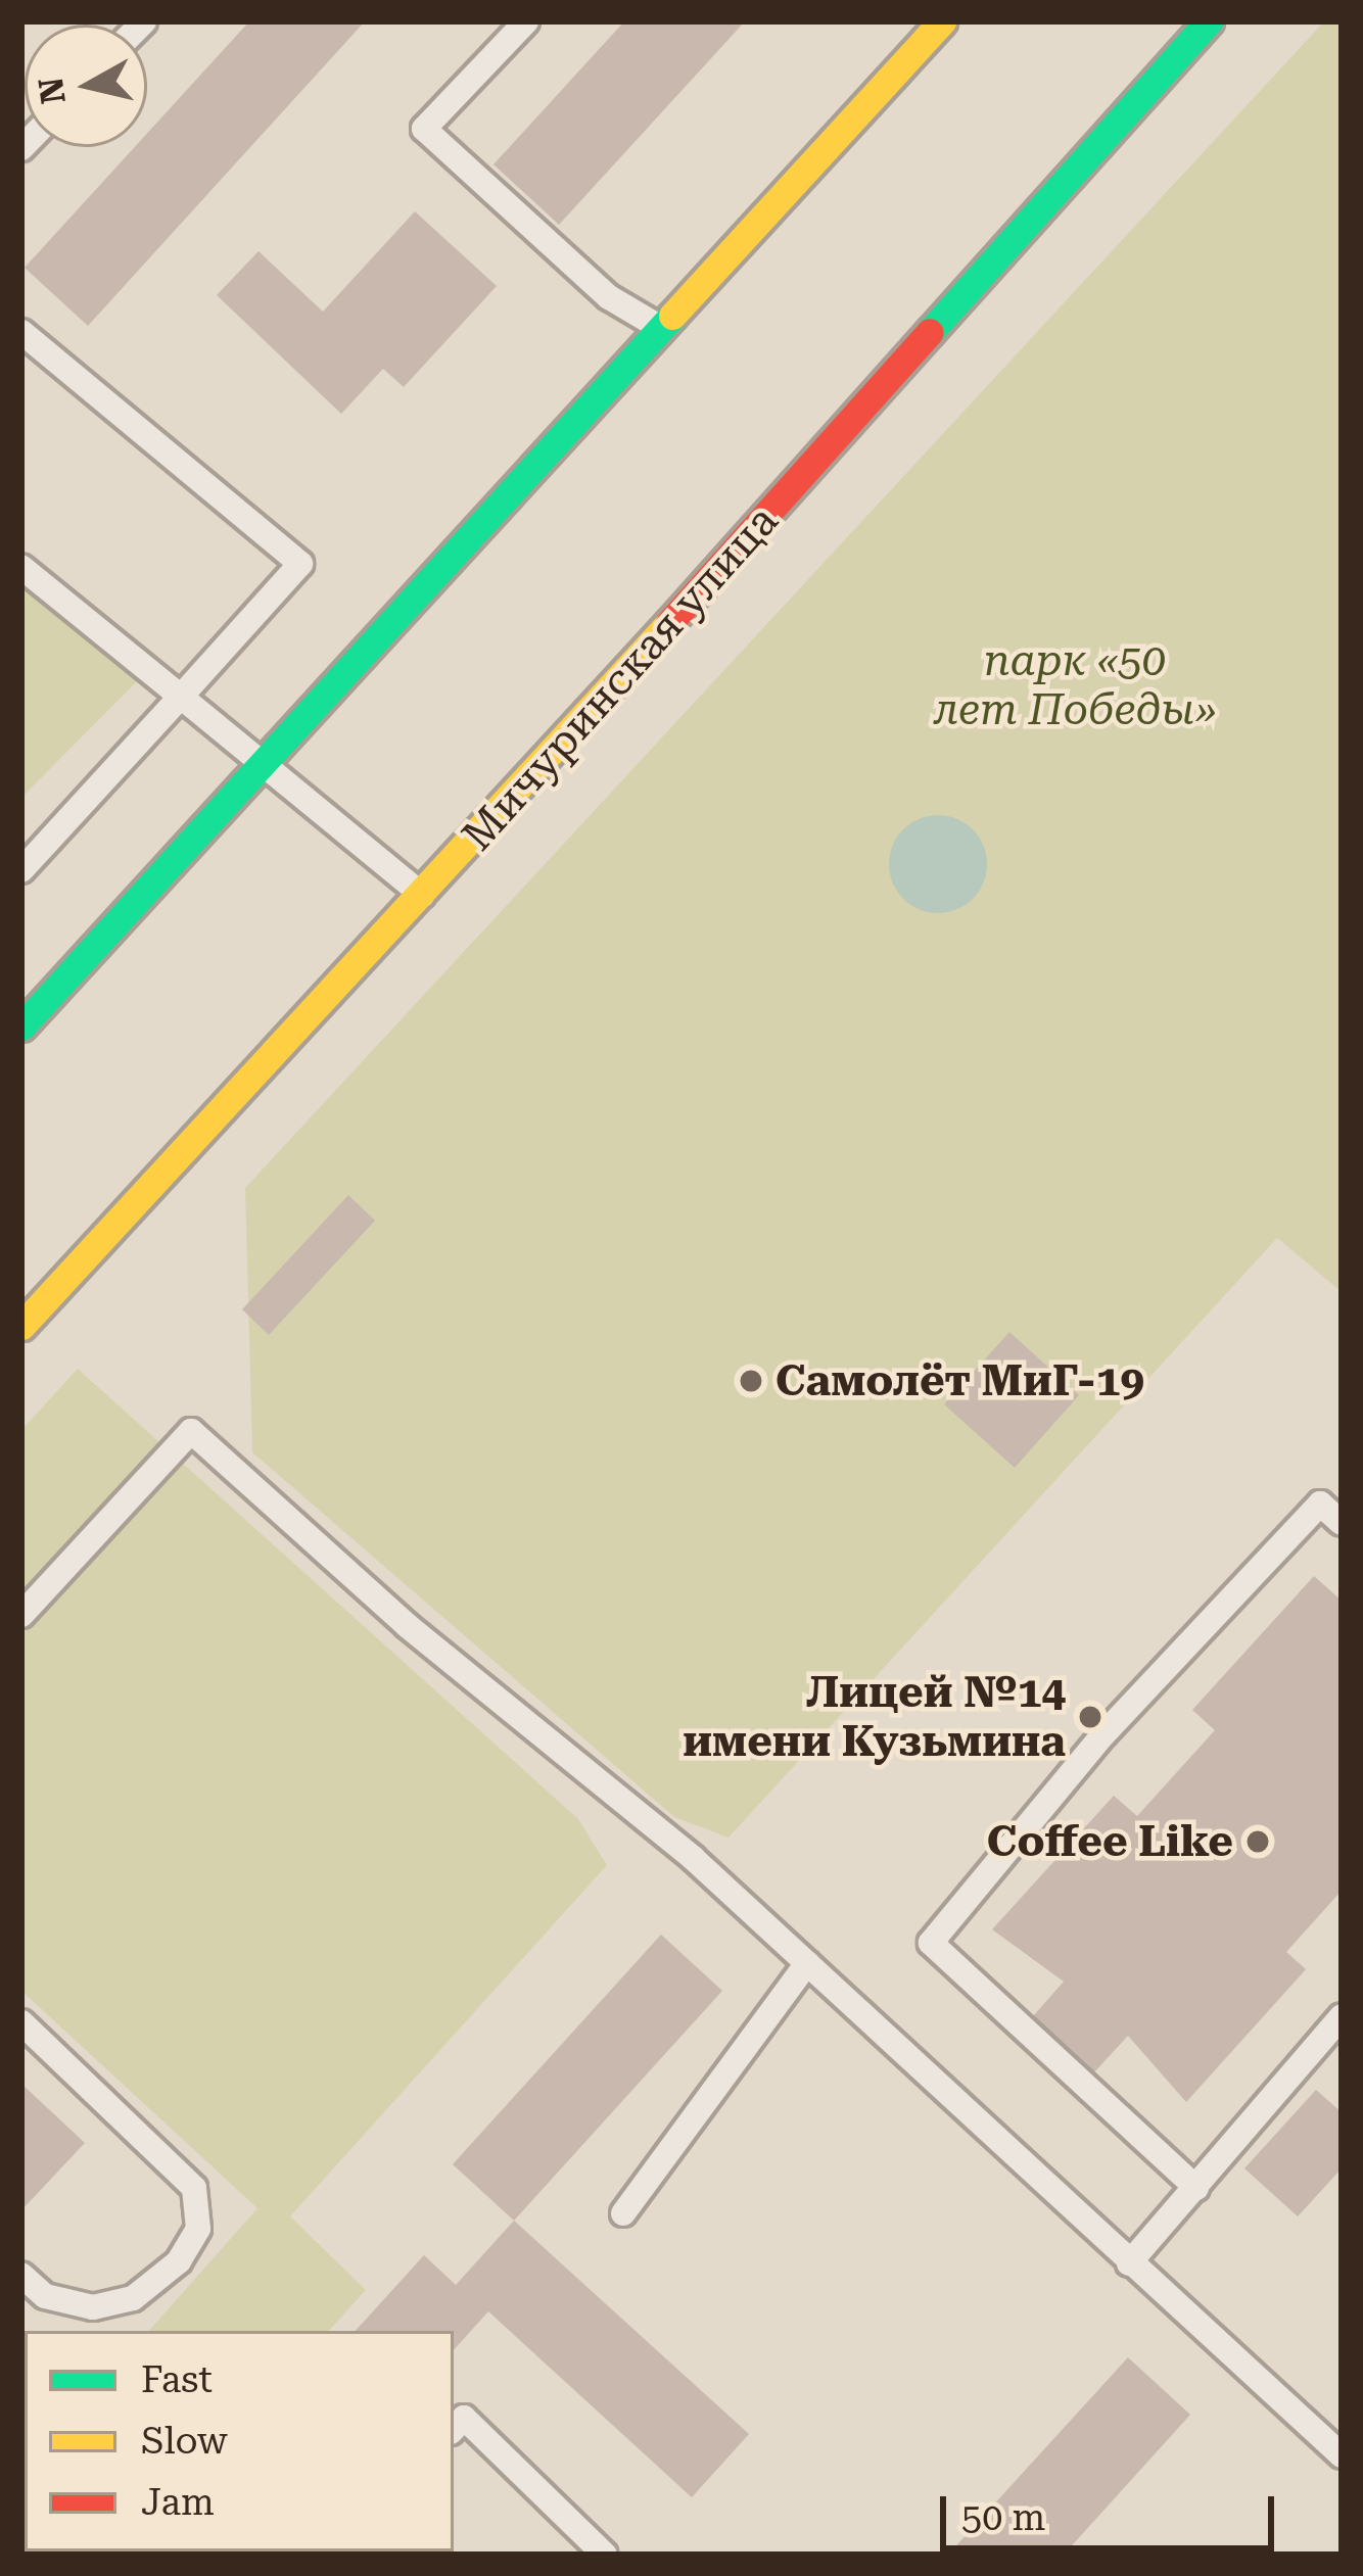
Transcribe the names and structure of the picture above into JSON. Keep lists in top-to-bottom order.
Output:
{
  "streets": {
    "main road": ["Мичуринская улица"]
  },
  "parks": ["парк «50 лет Победы»"],
  "places": ["Самолёт МиГ-19", "Лицей №14 имени Кузьмина", "Coffee Like"],
  "legend": ["Fast", "Slow", "Jam"],
  "scale_bar": "50 m",
  "north": "left"
}
